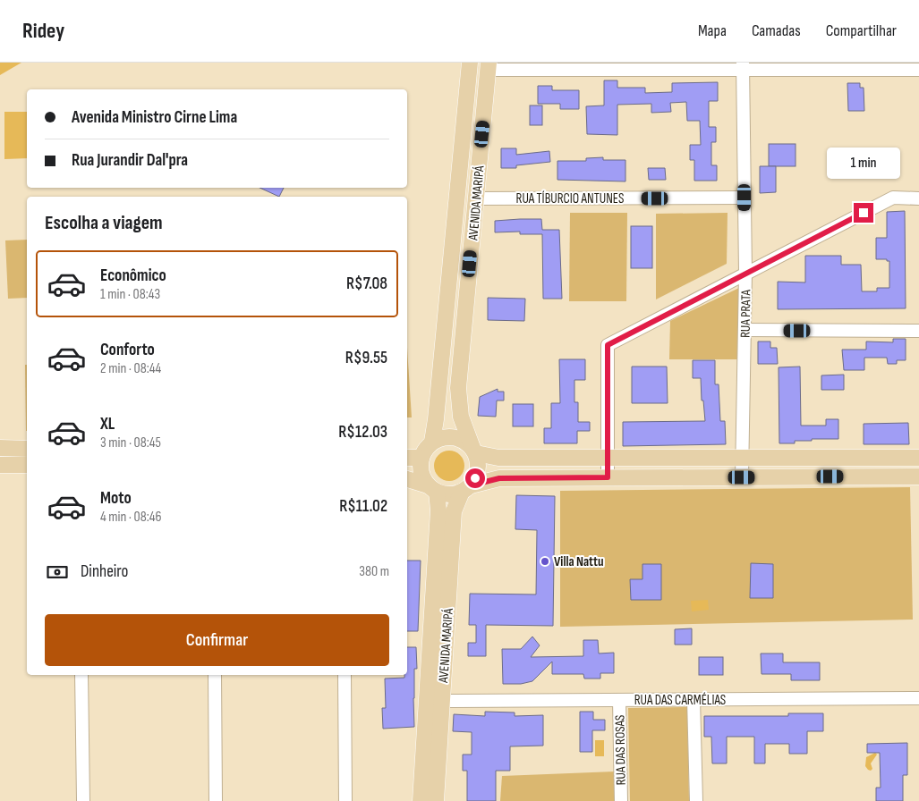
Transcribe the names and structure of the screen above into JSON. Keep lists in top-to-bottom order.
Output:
{
  "streets": {
    "main road": ["AVENIDA MARIPÁ"],
    "street": [
      "RUA TÍBURCIO ANTUNES",
      "RUA PRATA",
      "RUA DAS CARMÉLIAS",
      "RUA DAS ROSAS"
    ]
  },
  "crossings": [
    ["RUA TÍBURCIO ANTUNES", "AVENIDA MARIPÁ"],
    ["RUA TÍBURCIO ANTUNES", "RUA PRATA"],
    ["AVENIDA MARIPÁ", "RUA DAS CARMÉLIAS"],
    ["RUA DAS CARMÉLIAS", "RUA DAS ROSAS"]
  ],
  "places": ["Villa Nattu"],
  "page": {
    "header": "Ridey",
    "nav": ["Mapa", "Camadas", "Compartilhar"],
    "banner": ["Avenida Ministro Cirne Lima", "Rua Jurandir Dal'pra"],
    "bubble": "1 min",
    "heading": "Escolha a viagem",
    "list": [
      {
        "name": "Econômico",
        "note": "1 min · 08:43",
        "value": "R$7.08"
      },
      {
        "name": "Conforto",
        "note": "2 min · 08:44",
        "value": "R$9.55"
      },
      {
        "name": "XL",
        "note": "3 min · 08:45",
        "value": "R$12.03"
      },
      {
        "name": "Moto",
        "note": "4 min · 08:46",
        "value": "R$11.02"
      }
    ],
    "pay": ["Dinheiro", "380 m"],
    "buttons": "Confirmar"
  }
}
